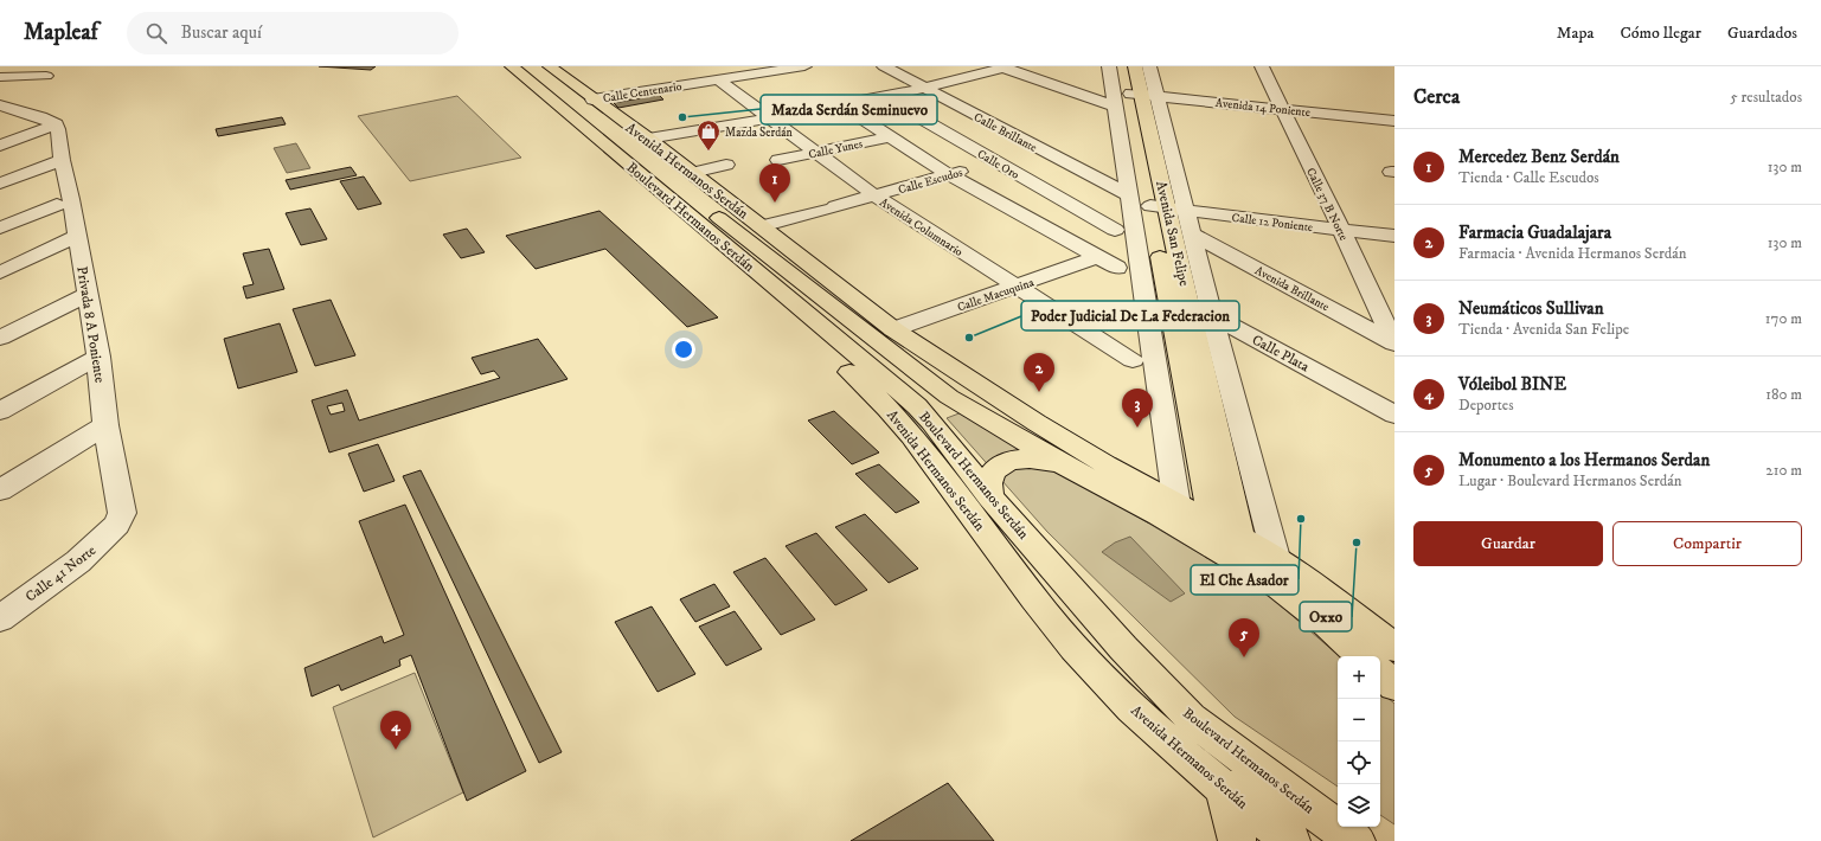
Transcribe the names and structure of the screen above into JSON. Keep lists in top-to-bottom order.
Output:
{
  "streets": {
    "main road": ["Avenida Hermanos Serdán", "Boulevard Hermanos Serdán", "Avenida San Felipe"],
    "street": [
      "Calle Centenario",
      "Avenida 14 Poniente",
      "Calle Brillante",
      "Calle Yunes",
      "Calle Oro",
      "Calle Escudos",
      "Calle 37 B Norte",
      "Calle 12 Poniente",
      "Avenida Columnario",
      "Avenida Brillante",
      "Calle Macuquina",
      "Privada 8 A Poniente",
      "Calle Plata",
      "Calle 41 Norte"
    ]
  },
  "crossings": [
    ["Calle Centenario", "Avenida Hermanos Serdán"],
    ["Calle Centenario", "Boulevard Hermanos Serdán"],
    ["Calle Centenario", "Avenida Columnario"],
    ["Avenida 14 Poniente", "Calle 37 B Norte"],
    ["Avenida 14 Poniente", "Avenida San Felipe"],
    ["Calle Brillante", "Calle 12 Poniente"],
    ["Calle Brillante", "Avenida San Felipe"],
    ["Calle Yunes", "Avenida Columnario"],
    ["Calle Oro", "Calle Escudos"],
    ["Avenida Hermanos Serdán", "Calle Escudos"],
    ["Avenida Hermanos Serdán", "Boulevard Hermanos Serdán"],
    ["Avenida Hermanos Serdán", "Avenida San Felipe"],
    ["Avenida Hermanos Serdán", "Calle Macuquina"],
    ["Calle Escudos", "Avenida Columnario"],
    ["Calle 37 B Norte", "Calle 12 Poniente"],
    ["Calle 37 B Norte", "Avenida Brillante"],
    ["Boulevard Hermanos Serdán", "Avenida San Felipe"],
    ["Calle 12 Poniente", "Avenida San Felipe"],
    ["Avenida Columnario", "Calle Macuquina"],
    ["Avenida San Felipe", "Avenida Brillante"],
    ["Avenida San Felipe", "Calle Plata"],
    ["Privada 8 A Poniente", "Calle 41 Norte"]
  ],
  "places": {
    "other": [
      "Mazda Serdán Seminuevo",
      "Poder Judicial De La Federacion",
      "El Che Asador",
      "Oxxo"
    ],
    "shop": ["Mazda Serdán"]
  },
  "page": {
    "header": "Mapleaf",
    "search": "Buscar aquí",
    "nav": ["Mapa", "Cómo llegar", "Guardados"],
    "heading": ["Cerca", "5 resultados"],
    "list": [
      {
        "mark": "1",
        "name": "Mercedez Benz Serdán",
        "note": "Tienda · Calle Escudos",
        "value": "130 m"
      },
      {
        "mark": "2",
        "name": "Farmacia Guadalajara",
        "note": "Farmacia · Avenida Hermanos Serdán",
        "value": "130 m"
      },
      {
        "mark": "3",
        "name": "Neumáticos Sullivan",
        "note": "Tienda · Avenida San Felipe",
        "value": "170 m"
      },
      {
        "mark": "4",
        "name": "Vóleibol BINE",
        "note": "Deportes",
        "value": "180 m"
      },
      {
        "mark": "5",
        "name": "Monumento a los Hermanos Serdan",
        "note": "Lugar · Boulevard Hermanos Serdán",
        "value": "210 m"
      }
    ],
    "pins": [
      "1",
      "2",
      "3",
      "5",
      "4"
    ],
    "buttons": ["Guardar", "Compartir"],
    "map_buttons": ["+", "−"]
  }
}
